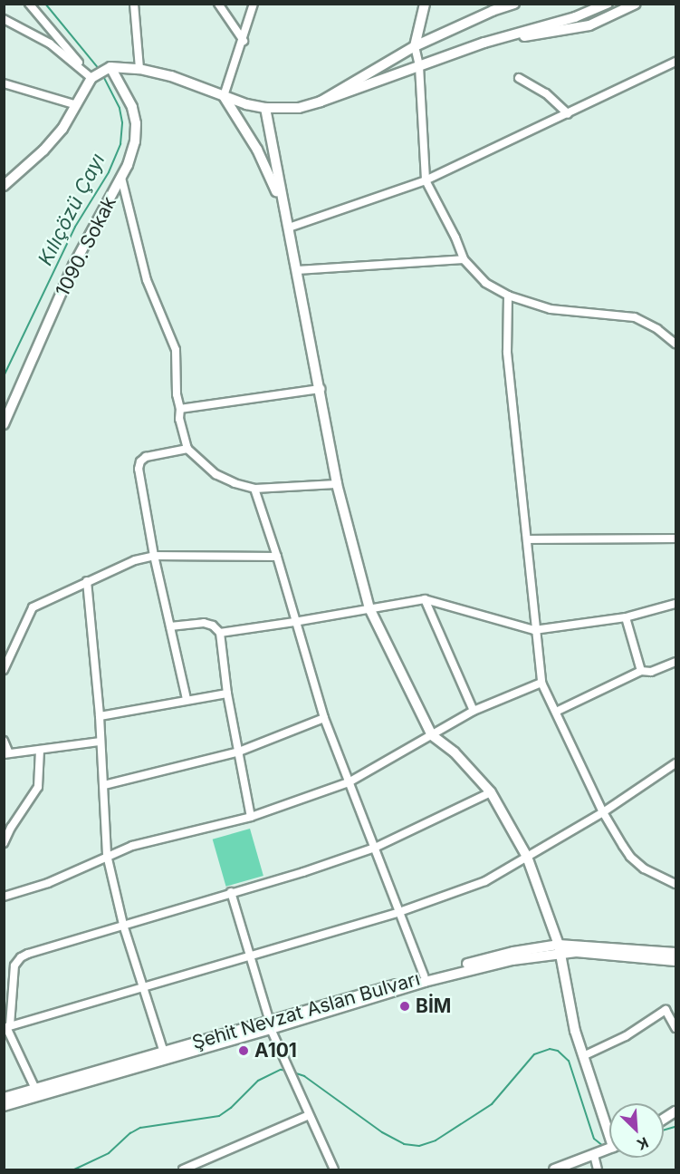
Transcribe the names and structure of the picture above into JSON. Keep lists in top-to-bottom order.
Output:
{
  "streets": {
    "street": ["1090. Sokak", "Şehit Nevzat Aslan Bulvarı"]
  },
  "water": ["Kılıçözü Çayı"],
  "places": ["BİM", "A101"],
  "north": "bottom right"
}
